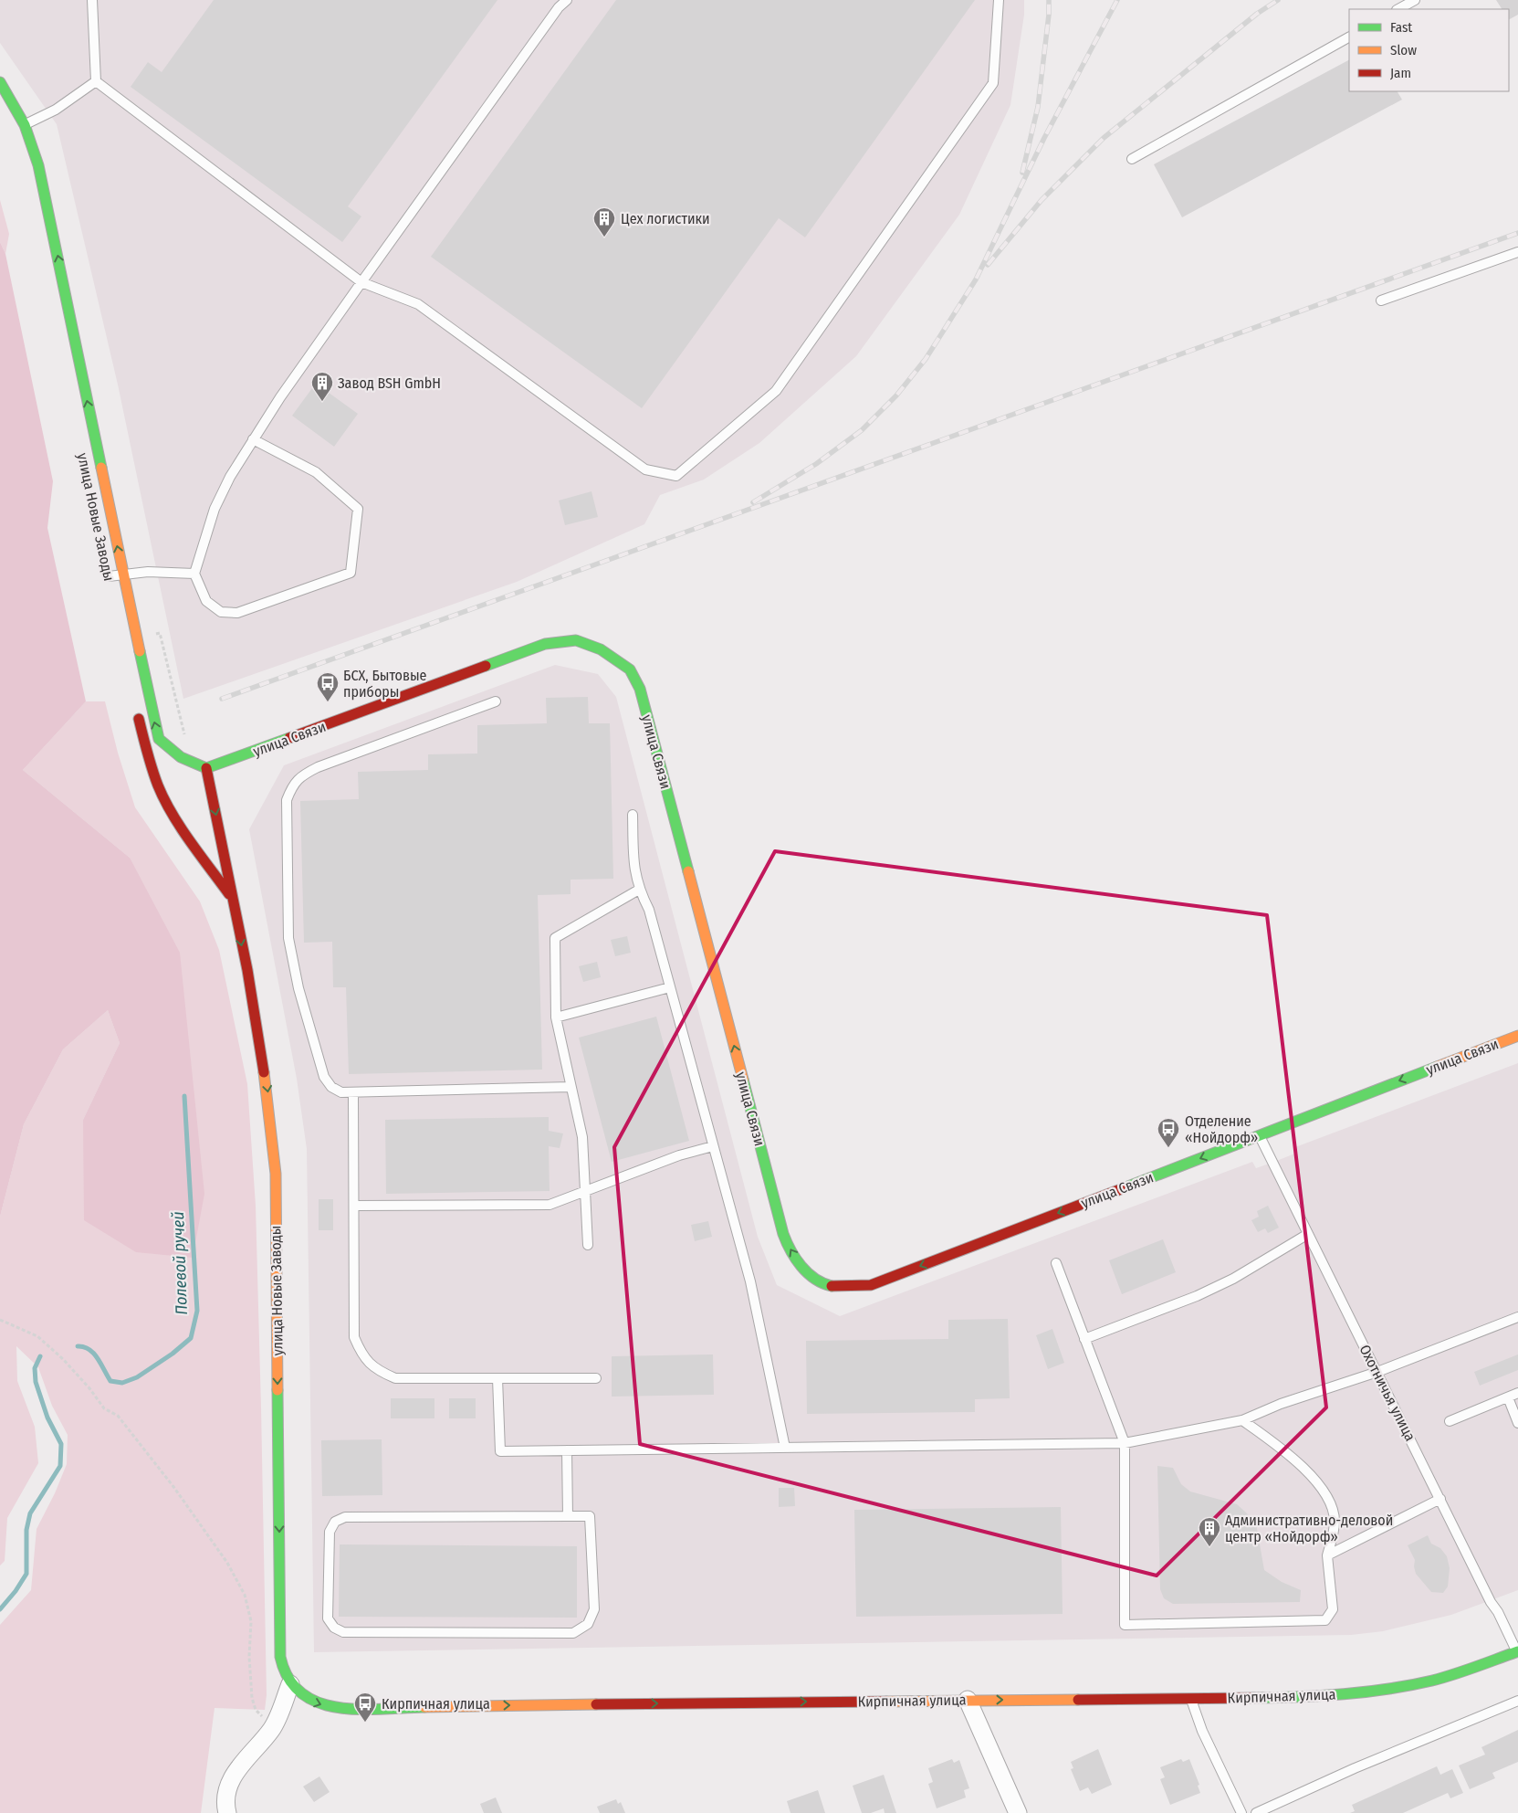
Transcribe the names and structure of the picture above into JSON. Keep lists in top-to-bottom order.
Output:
{
  "streets": {
    "street": ["улица Новые Заводы", "улица Связи", "Кирпичная улица"],
    "lane": ["Охотничья улица"]
  },
  "crossings": [
    ["улица Новые Заводы", "улица Связи"],
    ["улица Новые Заводы", "Кирпичная улица"],
    ["улица Связи", "Охотничья улица"],
    ["Охотничья улица", "Кирпичная улица"]
  ],
  "one_way": ["Кирпичная улица"],
  "water": ["Полевой ручей"],
  "places": {
    "building": ["Цех логистики", "Завод BSH GmbH", "Административно-деловой центр «Нойдорф»"],
    "bus stop": ["БСХ, Бытовые приборы", "Отделение «Нойдорф»", "Кирпичная улица"]
  },
  "legend": ["Fast", "Slow", "Jam"]
}
